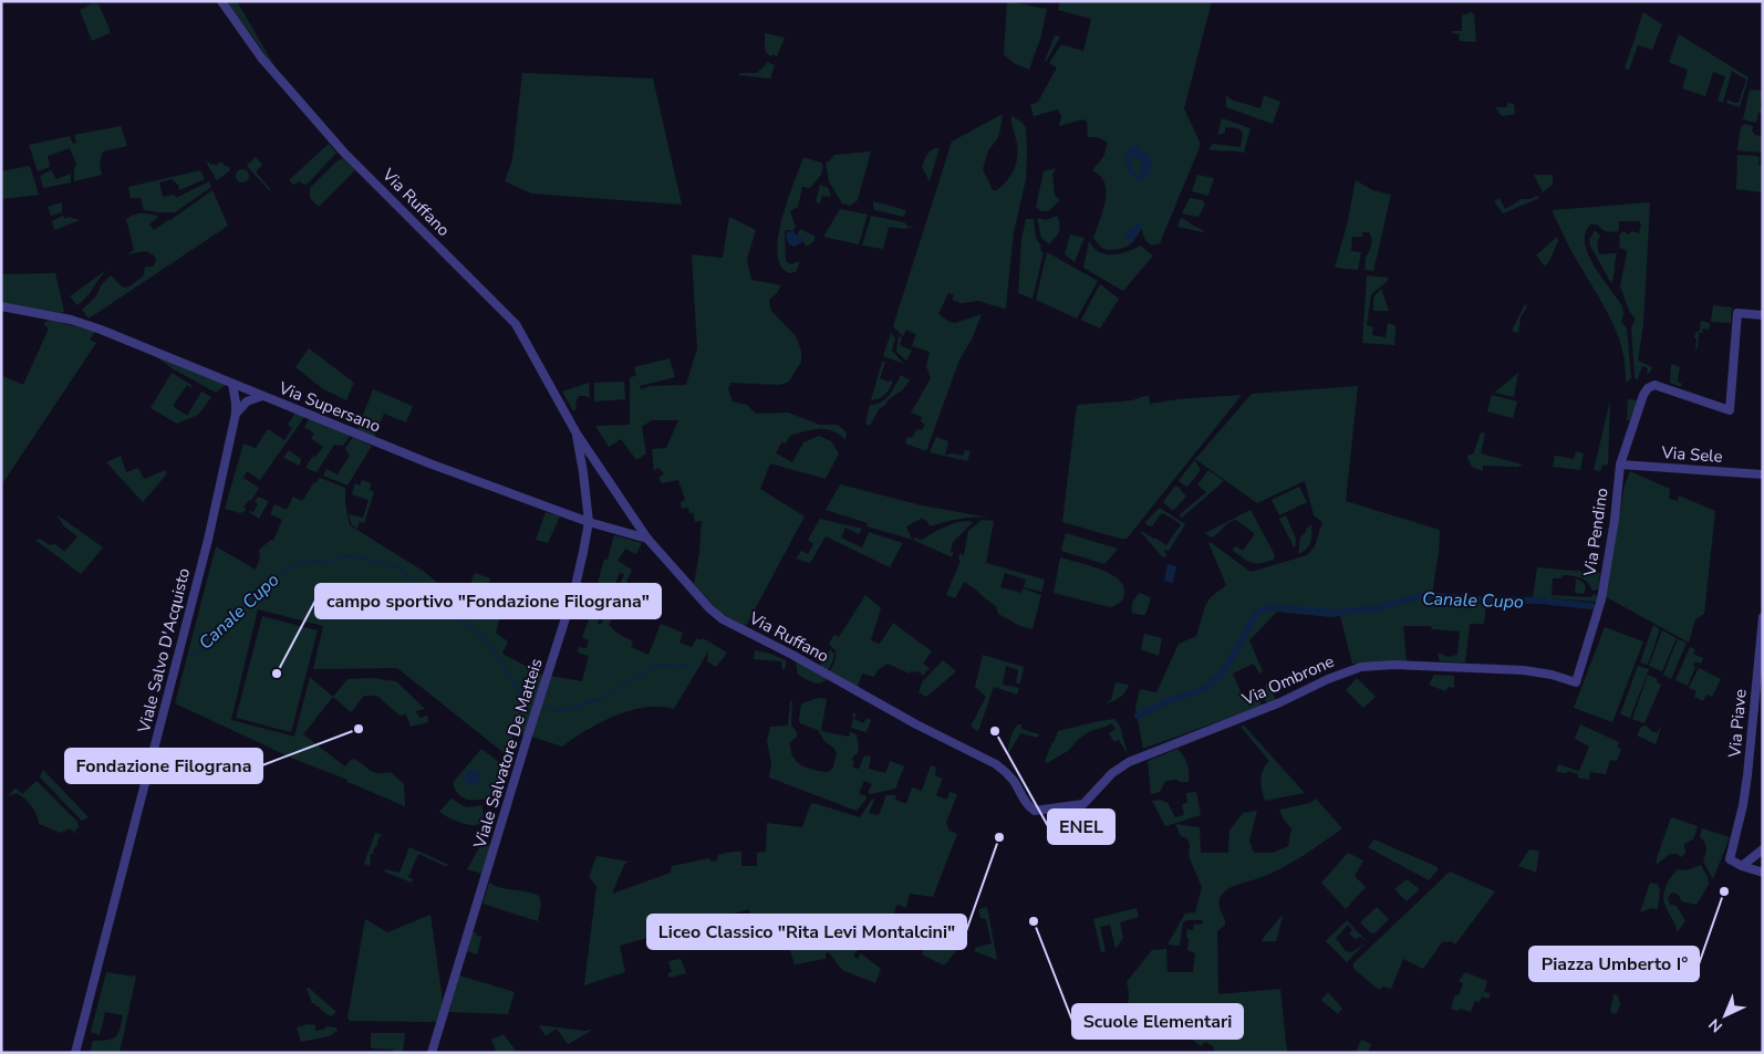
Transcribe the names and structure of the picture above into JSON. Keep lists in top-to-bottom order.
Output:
{
  "streets": {
    "street": [
      "Via Ruffano",
      "Via Supersano",
      "Via Sele",
      "Via Pendino",
      "Viale Salvo D'Acquisto",
      "Via Ombrone",
      "Via Piave",
      "Viale Salvatore De Matteis"
    ]
  },
  "crossings": [
    ["Via Ruffano", "Via Supersano"],
    ["Via Ruffano", "Via Ombrone"],
    ["Via Ruffano", "Viale Salvatore De Matteis"],
    ["Via Supersano", "Viale Salvo D'Acquisto"],
    ["Via Supersano", "Viale Salvatore De Matteis"],
    ["Via Sele", "Via Pendino"],
    ["Via Pendino", "Via Ombrone"]
  ],
  "water": ["Canale Cupo"],
  "places": [
    "campo sportivo \"Fondazione Filograna\"",
    "Fondazione Filograna",
    "ENEL",
    "Liceo Classico \"Rita Levi Montalcini\"",
    "Piazza Umberto I°",
    "Scuole Elementari"
  ],
  "north": "bottom left"
}
